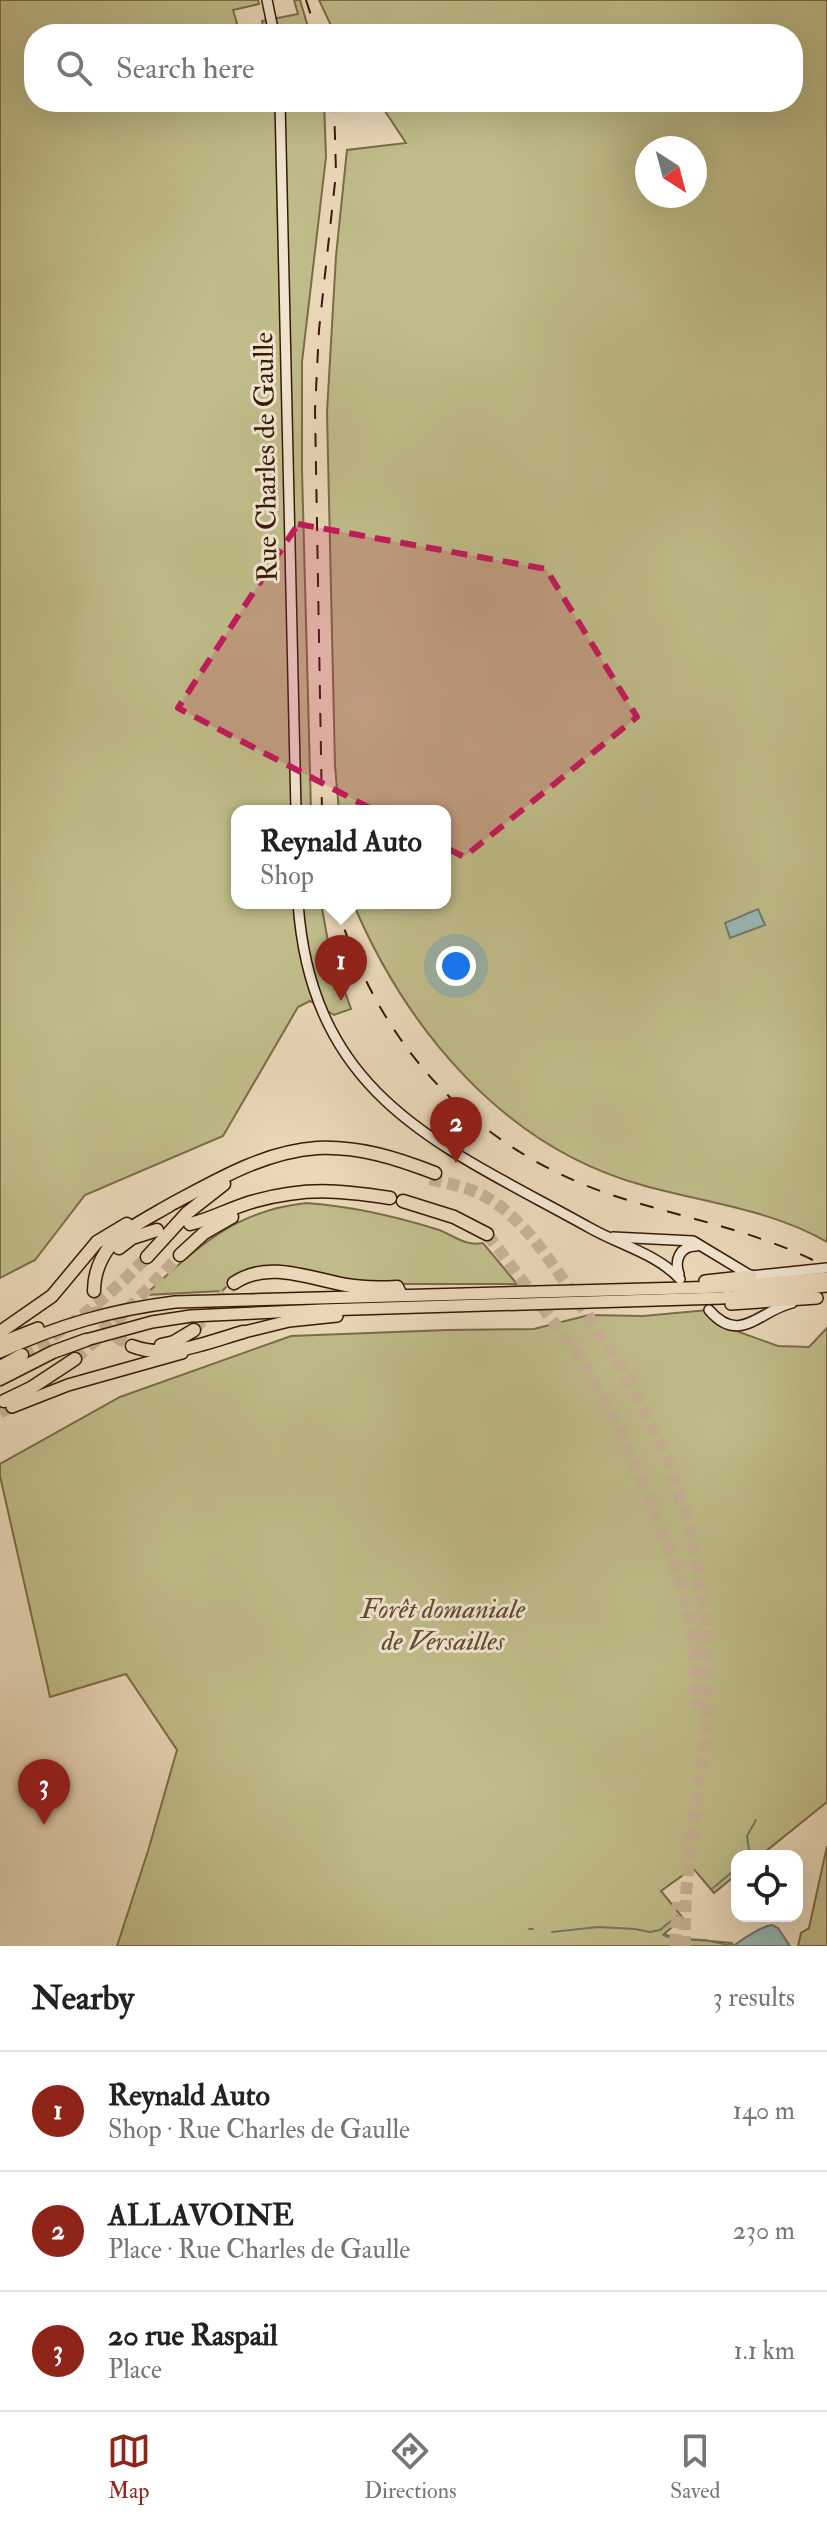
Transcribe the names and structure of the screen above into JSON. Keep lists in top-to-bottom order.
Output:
{
  "streets": {
    "main road": ["Rue Charles de Gaulle"]
  },
  "parks": ["Forêt domaniale de Versailles"],
  "north": "bottom right",
  "page": {
    "search": "Search here",
    "popup": ["Reynald Auto", "Shop"],
    "pins": ["1", "2", "3"],
    "heading": ["Nearby", "3 results"],
    "list": [
      {
        "mark": "1",
        "name": "Reynald Auto",
        "note": "Shop · Rue Charles de Gaulle",
        "value": "140 m"
      },
      {
        "mark": "2",
        "name": "ALLAVOINE",
        "note": "Place · Rue Charles de Gaulle",
        "value": "230 m"
      },
      {
        "mark": "3",
        "name": "20 rue Raspail",
        "note": "Place",
        "value": "1.1 km"
      }
    ],
    "nav": ["Map", "Directions", "Saved"]
  }
}
